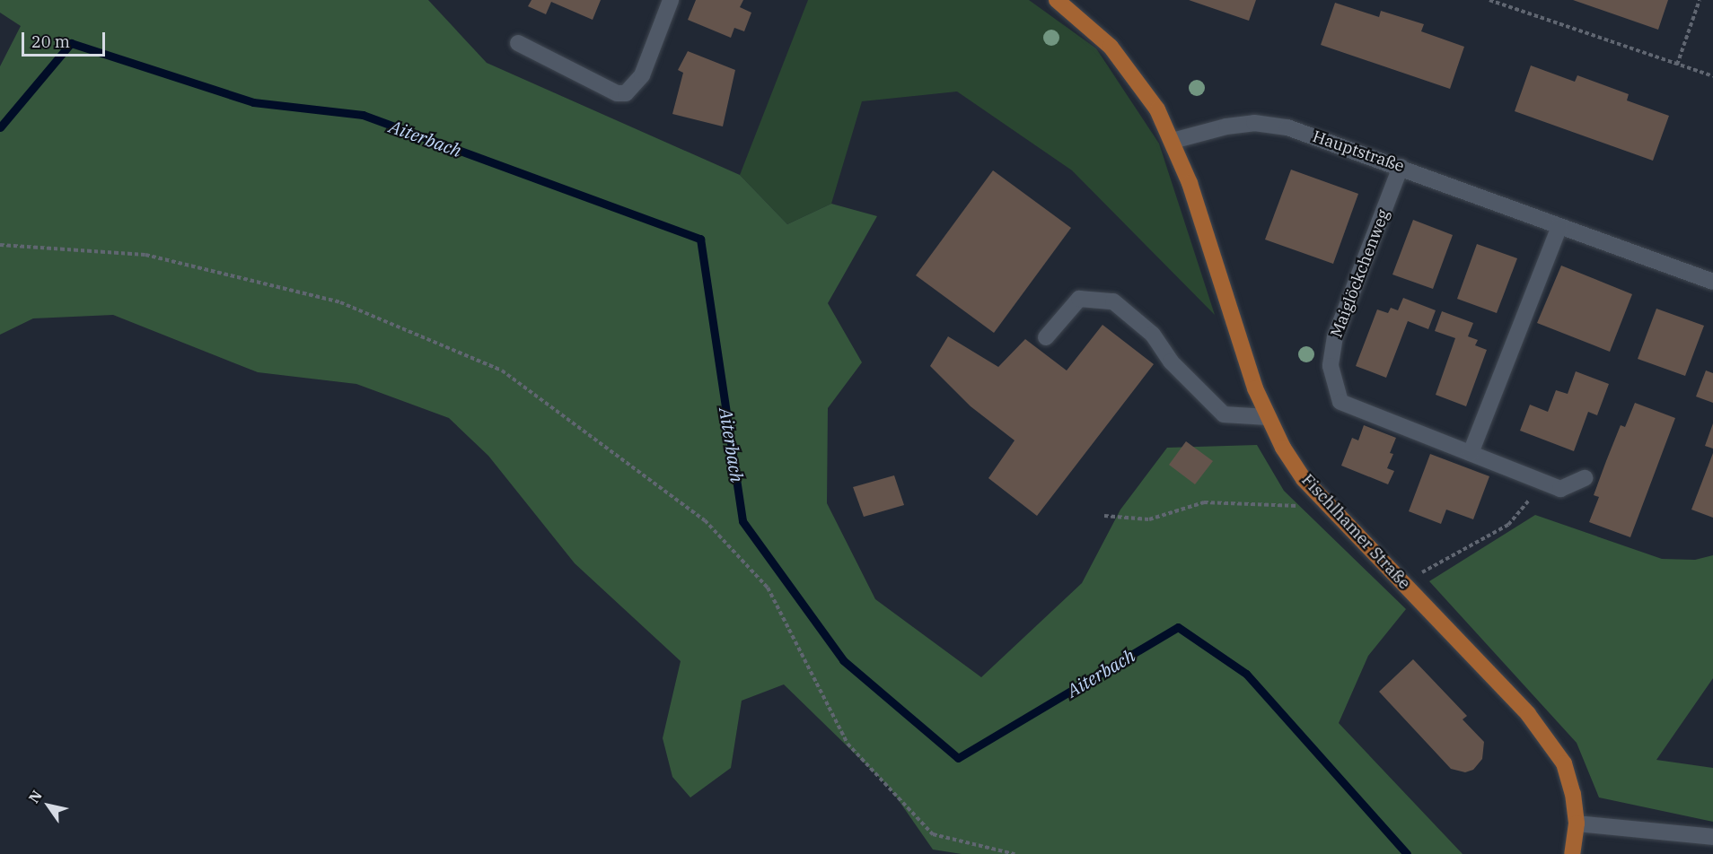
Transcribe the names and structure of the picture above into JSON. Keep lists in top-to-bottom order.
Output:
{
  "streets": {
    "main road": ["Fischlhamer Straße"],
    "street": ["Hauptstraße", "Maiglöckchenweg"]
  },
  "crossings": [
    ["Hauptstraße", "Maiglöckchenweg"],
    ["Hauptstraße", "Fischlhamer Straße"]
  ],
  "water": ["Aiterbach"],
  "scale_bar": "20 m",
  "north": "top left"
}
